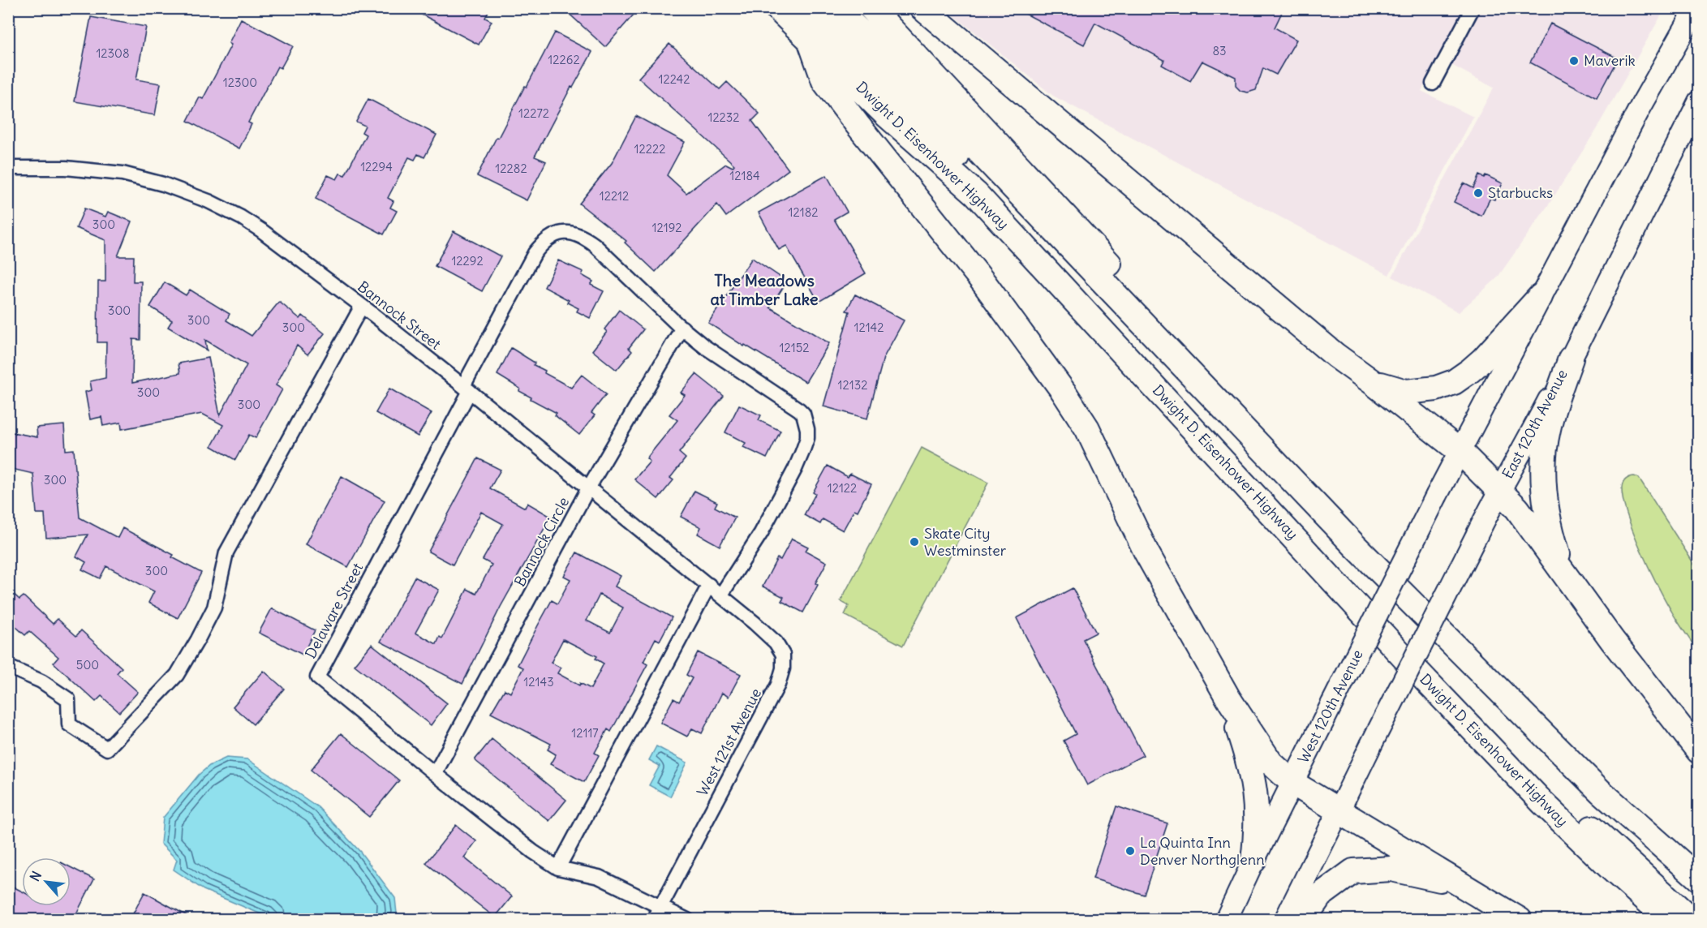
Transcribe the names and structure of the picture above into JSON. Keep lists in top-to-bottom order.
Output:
{
  "streets": {
    "highway": ["Dwight D. Eisenhower Highway"],
    "main road": ["East 120th Avenue", "West 120th Avenue"],
    "street": [
      "Bannock Street",
      "Bannock Circle",
      "Delaware Street",
      "West 121st Avenue"
    ]
  },
  "crossings": [
    ["Bannock Street", "Bannock Circle"],
    ["Bannock Street", "Delaware Street"],
    ["Bannock Street", "West 121st Avenue"],
    ["Bannock Circle", "Delaware Street"],
    ["Delaware Street", "West 121st Avenue"]
  ],
  "districts": ["The Meadows at Timber Lake"],
  "places": [
    "Maverik",
    "Starbucks",
    "Skate City Westminster",
    "La Quinta Inn Denver Northglenn"
  ],
  "house_numbers": [
    "83",
    "12308",
    "12262",
    "12242",
    "12300",
    "12272",
    "12232",
    "12222",
    "12294",
    "12282",
    "12184",
    "12212",
    "12182",
    "300",
    "12192",
    "12292",
    "300",
    "300",
    "300",
    "12142",
    "12152",
    "12132",
    "300",
    "300",
    "300",
    "12122",
    "300",
    "500",
    "12143",
    "12117"
  ],
  "north": "top left"
}
